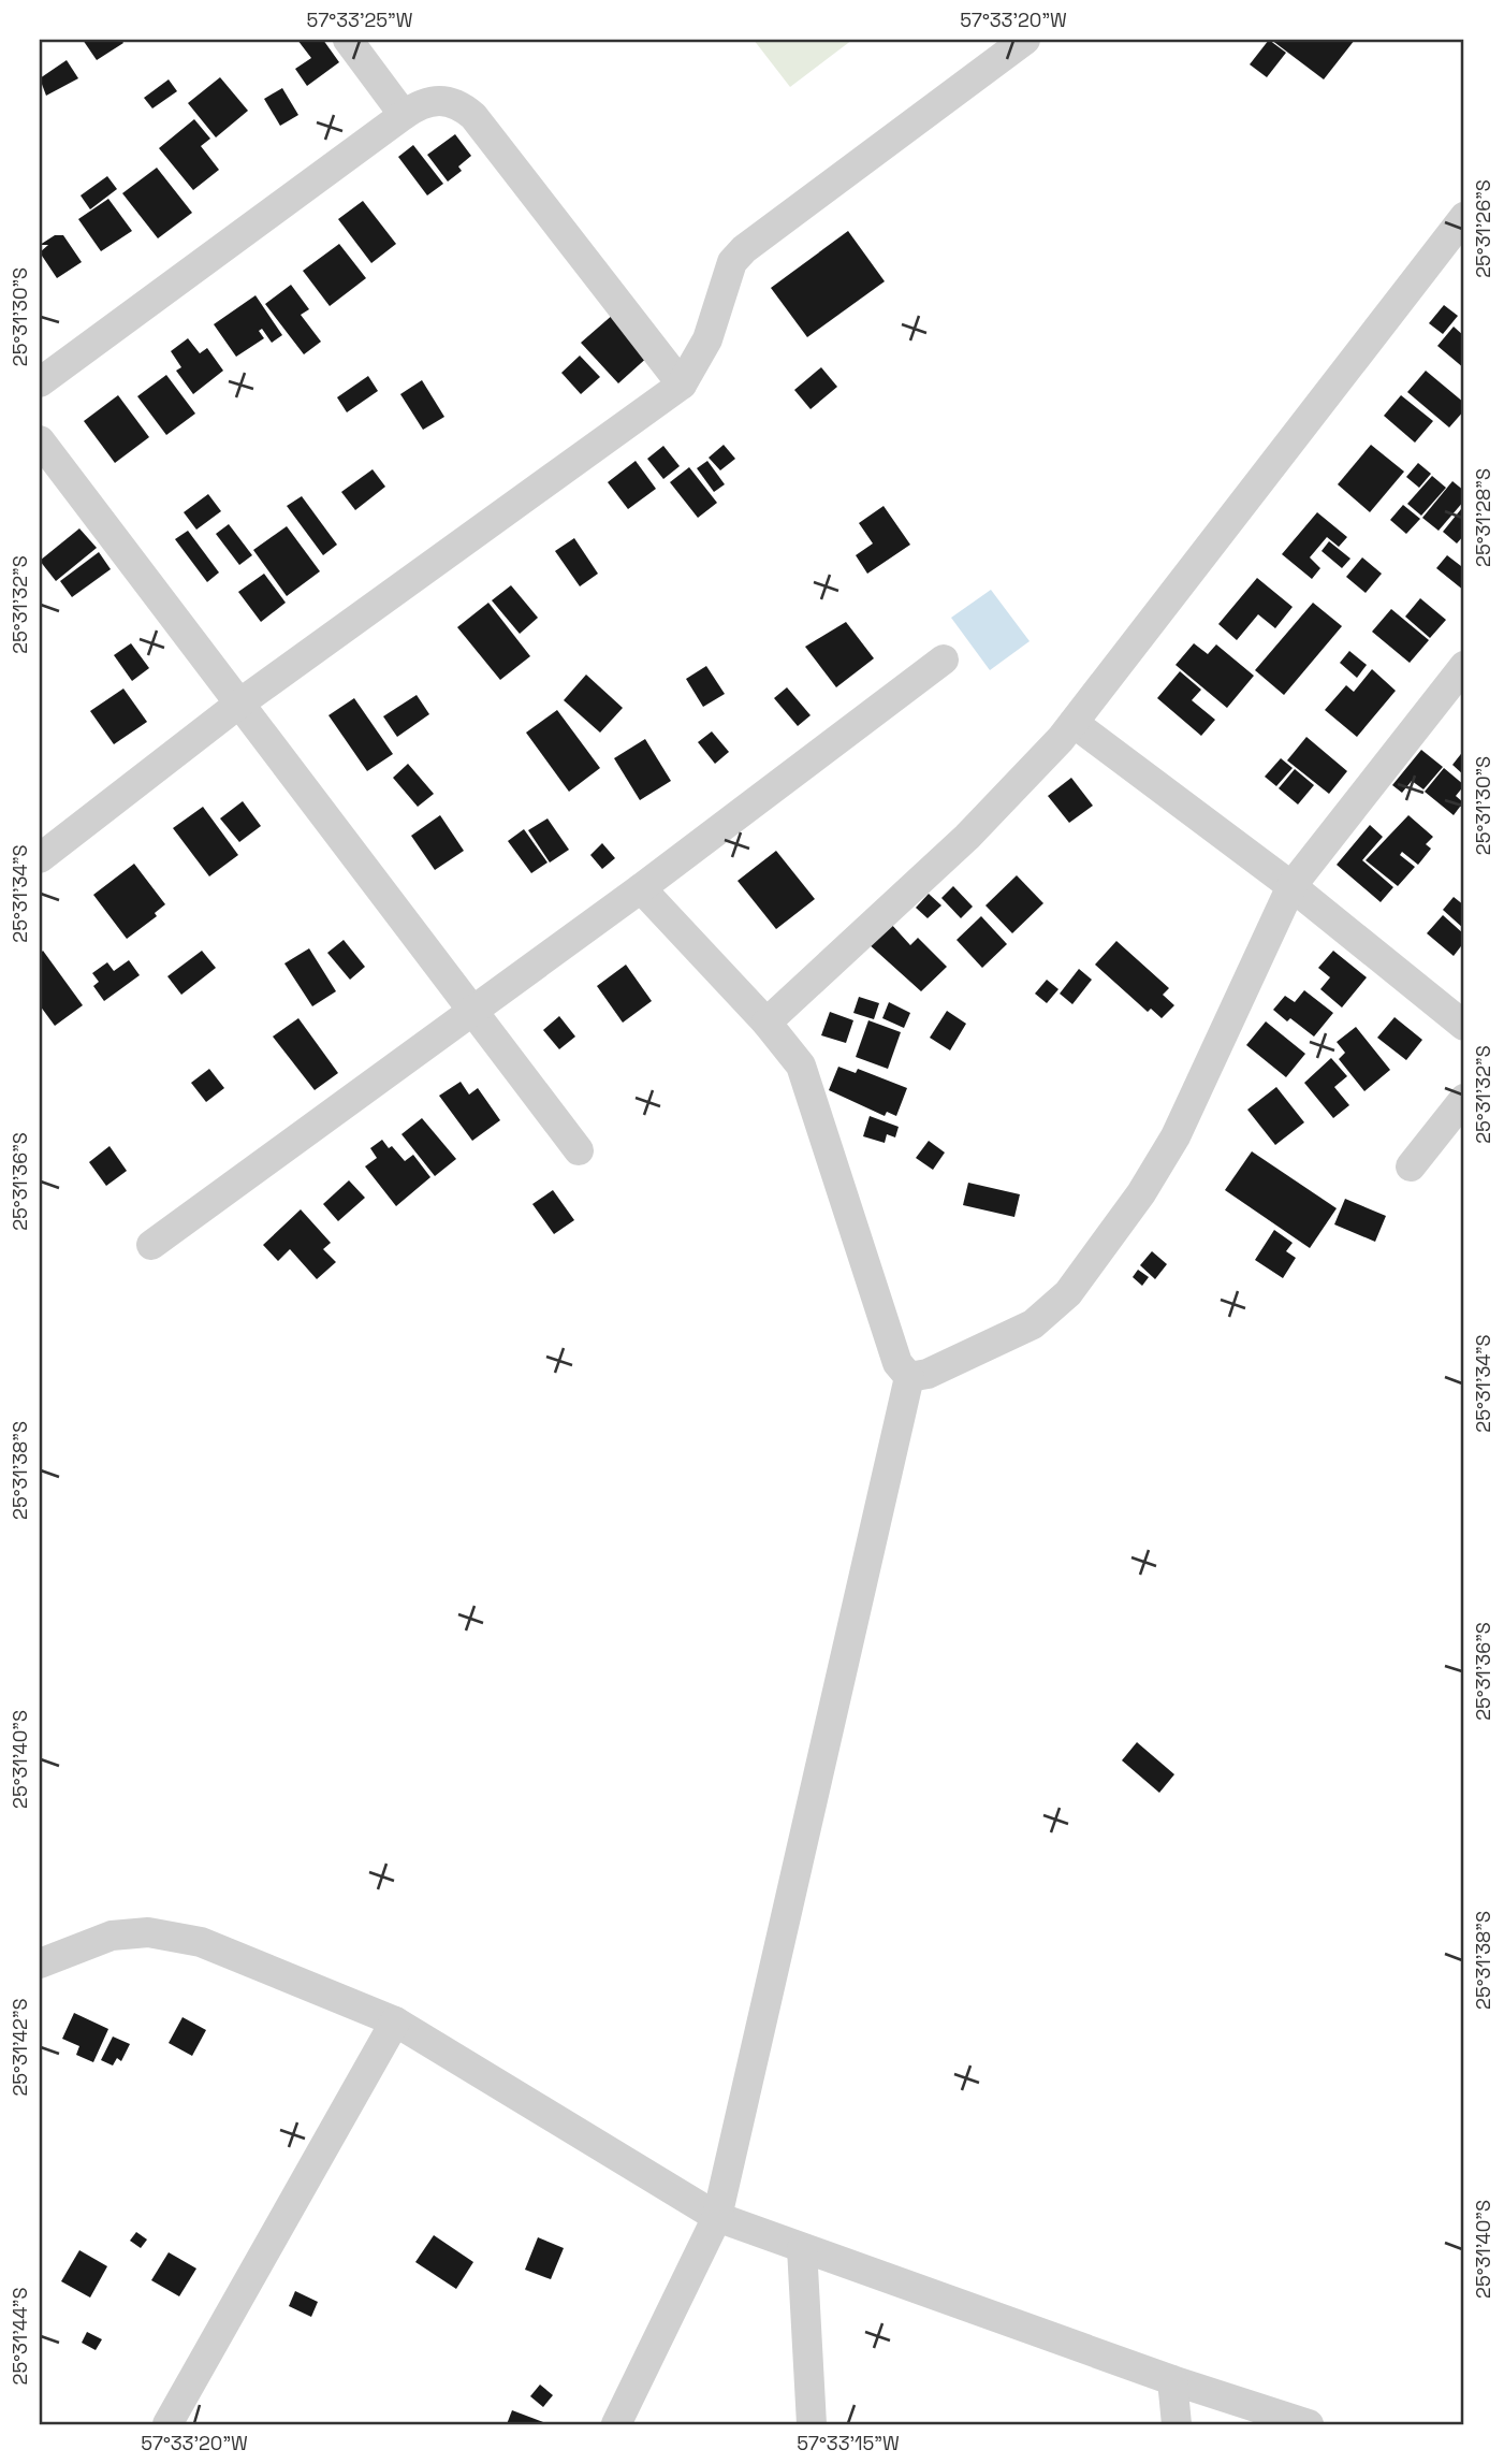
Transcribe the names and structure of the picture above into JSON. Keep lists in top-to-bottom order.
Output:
{
  "coordinates": [
    "57°33'25\"W",
    "57°33'20\"W",
    "25°31'26\"S",
    "25°31'30\"S",
    "25°31'28\"S",
    "25°31'32\"S",
    "25°31'34\"S",
    "25°31'36\"S",
    "25°31'38\"S",
    "25°31'40\"S",
    "25°31'42\"S",
    "25°31'44\"S",
    "57°33'15\"W"
  ]
}
